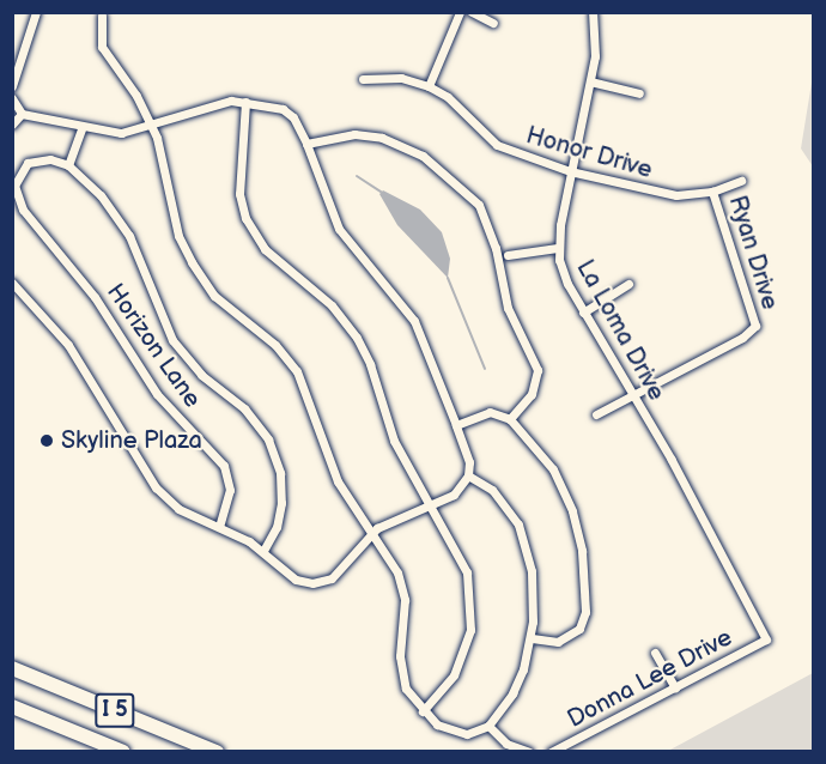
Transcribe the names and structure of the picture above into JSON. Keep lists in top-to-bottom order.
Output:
{
  "streets": {
    "highway": ["I 5"],
    "street": [
      "Honor Drive",
      "Ryan Drive",
      "La Loma Drive",
      "Horizon Lane",
      "Donna Lee Drive"
    ]
  },
  "crossings": [
    ["Honor Drive", "Ryan Drive"],
    ["Honor Drive", "La Loma Drive"],
    ["Ryan Drive", "La Loma Drive"],
    ["La Loma Drive", "Donna Lee Drive"]
  ],
  "places": ["Skyline Plaza"]
}
